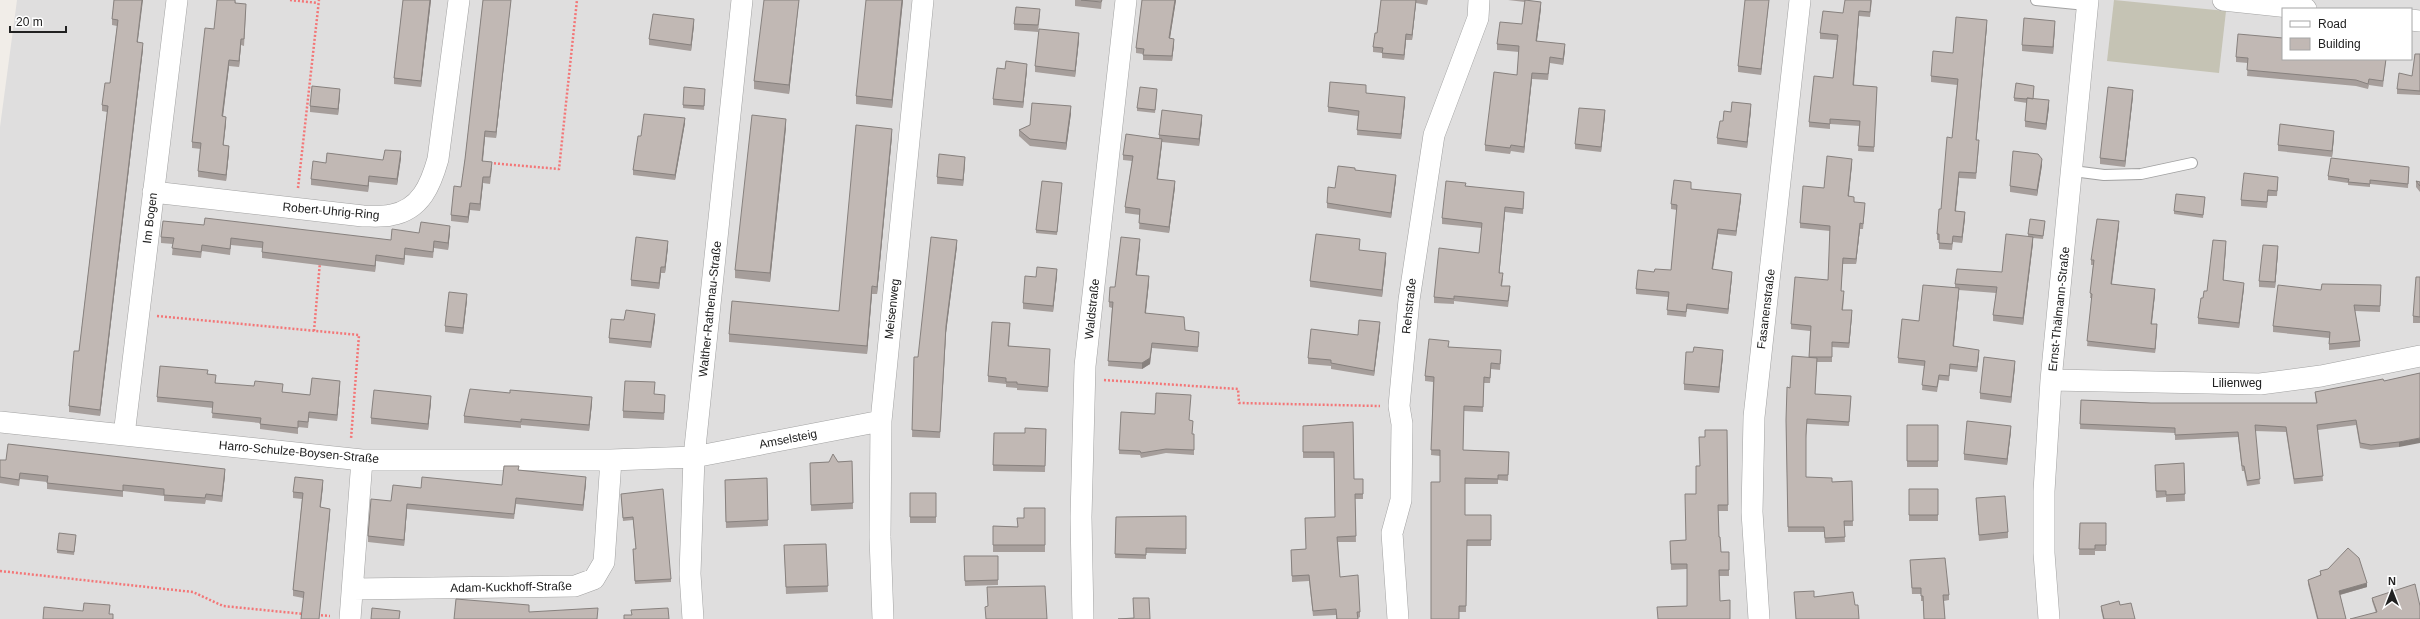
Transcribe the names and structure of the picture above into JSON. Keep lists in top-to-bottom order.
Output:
{
  "streets": {
    "street": [
      "Robert-Uhrig-Ring",
      "Im Bogen",
      "Rehstraße",
      "Walther-Rathenau-Straße",
      "Meisenweg",
      "Waldstraße",
      "Fasanenstraße",
      "Ernst-Thälmann-Straße",
      "Lilienweg",
      "Amselsteig",
      "Harro-Schulze-Boysen-Straße",
      "Adam-Kuckhoff-Straße"
    ]
  },
  "crossings": [
    ["Robert-Uhrig-Ring", "Im Bogen"],
    ["Im Bogen", "Harro-Schulze-Boysen-Straße"],
    ["Walther-Rathenau-Straße", "Amselsteig"],
    ["Walther-Rathenau-Straße", "Harro-Schulze-Boysen-Straße"],
    ["Meisenweg", "Amselsteig"],
    ["Ernst-Thälmann-Straße", "Lilienweg"],
    ["Amselsteig", "Harro-Schulze-Boysen-Straße"],
    ["Harro-Schulze-Boysen-Straße", "Adam-Kuckhoff-Straße"]
  ],
  "legend": ["Road", "Building"],
  "scale_bar": "20 m",
  "north": "top"
}
